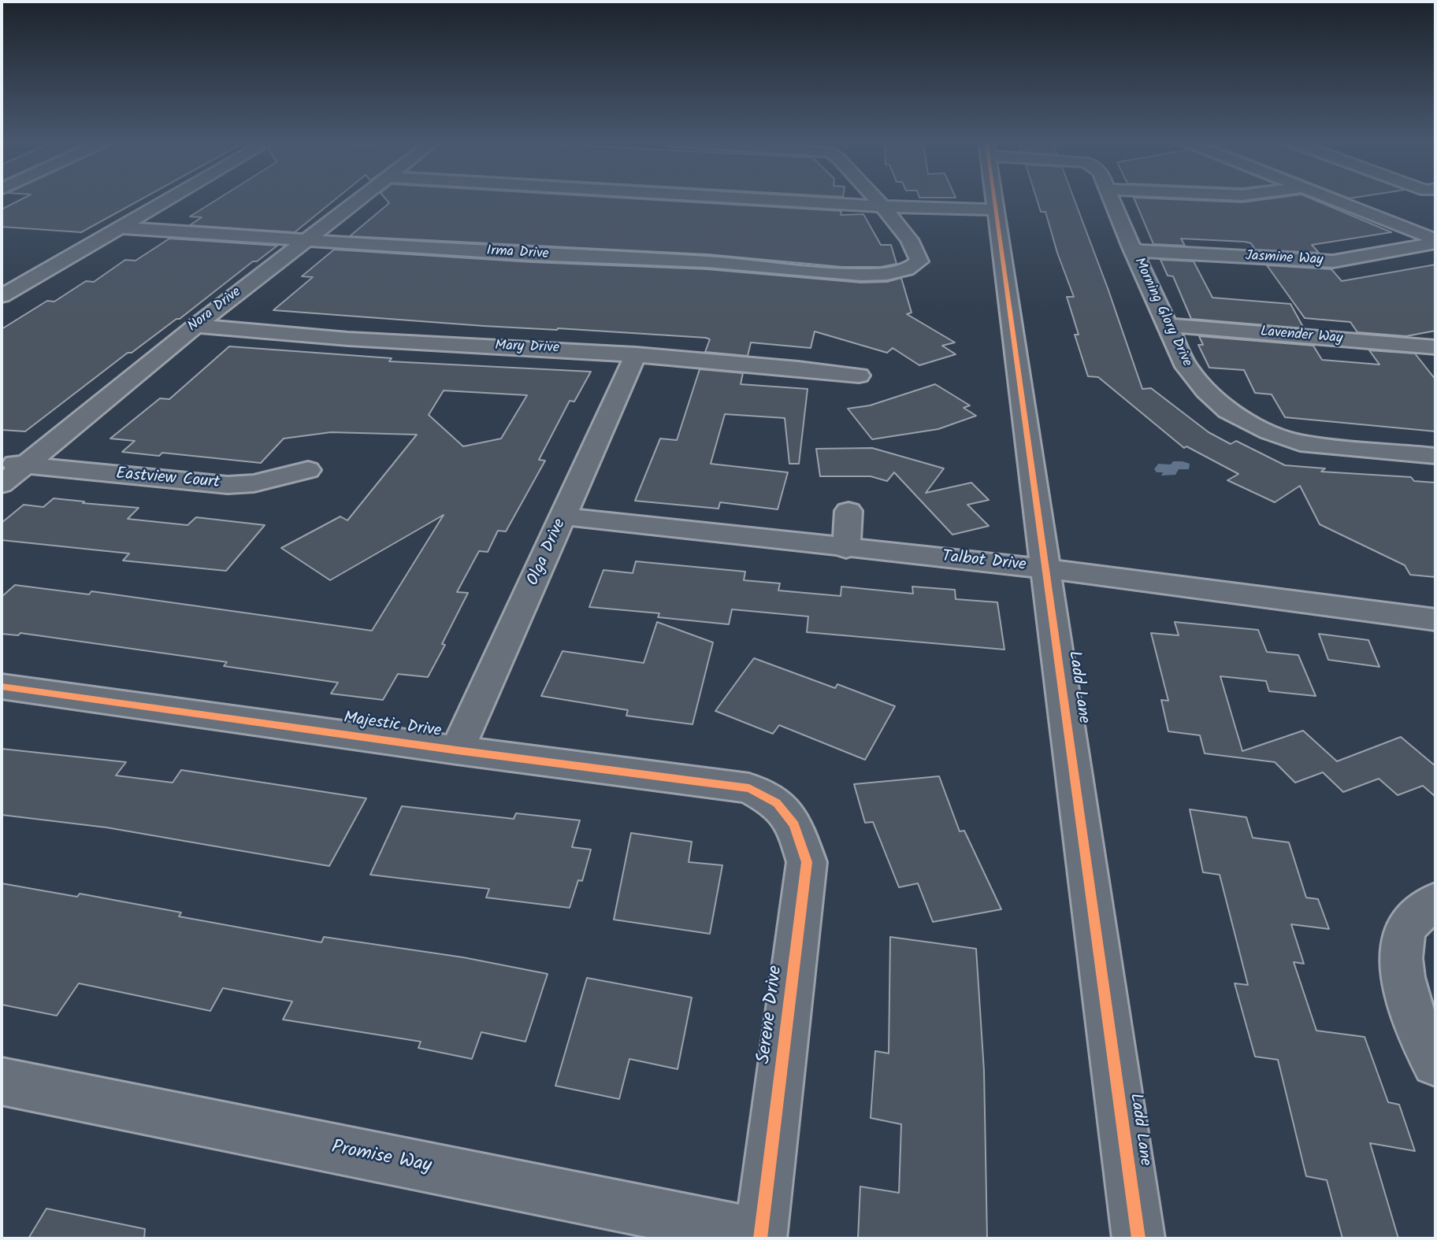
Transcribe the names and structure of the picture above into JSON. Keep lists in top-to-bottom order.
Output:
{
  "streets": {
    "street": [
      "Irma Drive",
      "Jasmine Way",
      "Nora Drive",
      "Morning Glory Drive",
      "Lavender Way",
      "Mary Drive",
      "Eastview Court",
      "Olga Drive",
      "Talbot Drive",
      "Ladd Lane",
      "Majestic Drive",
      "Serene Drive",
      "Promise Way"
    ]
  },
  "crossings": [
    ["Irma Drive", "Nora Drive"],
    ["Jasmine Way", "Morning Glory Drive"],
    ["Nora Drive", "Mary Drive"],
    ["Nora Drive", "Eastview Court"],
    ["Morning Glory Drive", "Lavender Way"],
    ["Mary Drive", "Olga Drive"],
    ["Olga Drive", "Talbot Drive"],
    ["Olga Drive", "Majestic Drive"],
    ["Talbot Drive", "Ladd Lane"],
    ["Majestic Drive", "Serene Drive"],
    ["Serene Drive", "Promise Way"]
  ]
}
